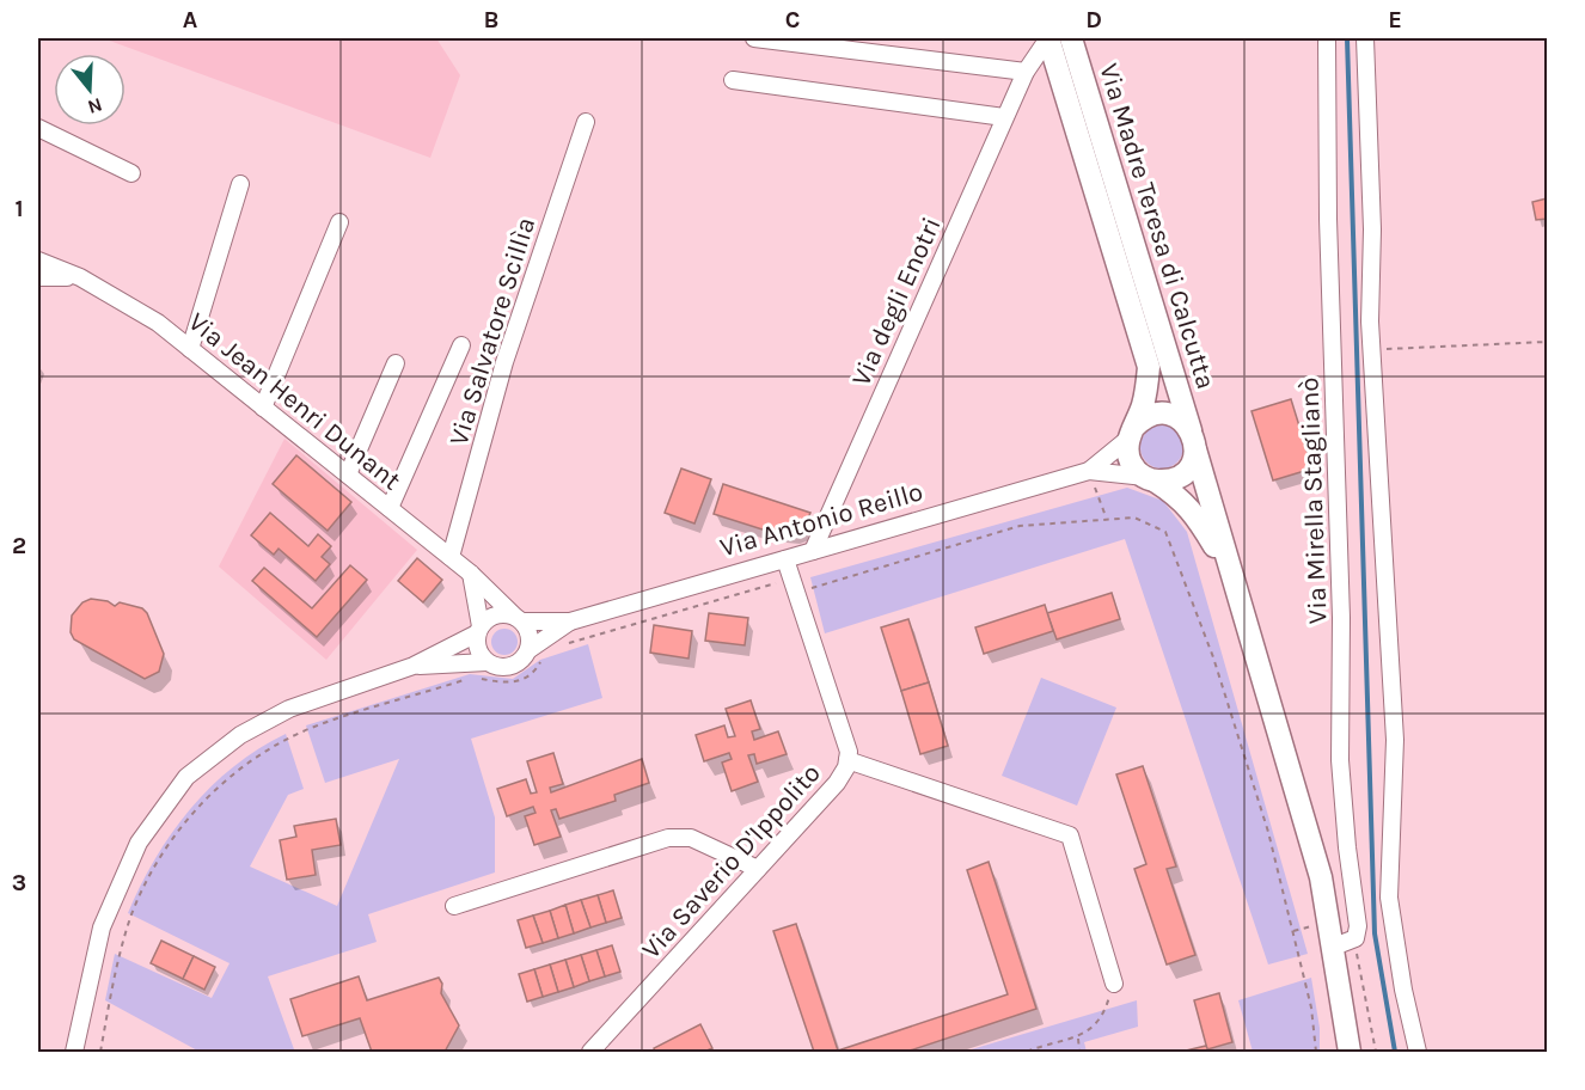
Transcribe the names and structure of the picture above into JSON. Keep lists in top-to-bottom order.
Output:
{
  "streets": {
    "main road": ["Via Madre Teresa di Calcutta", "Via Antonio Reillo"],
    "street": [
      "Via degli Enotri",
      "Via Salvatore Scillìa",
      "Via Jean Henri Dunant",
      "Via Mirella Staglianò",
      "Via Saverio D'Ippolito"
    ]
  },
  "crossings": [
    ["Via Madre Teresa di Calcutta", "Via degli Enotri"],
    ["Via Madre Teresa di Calcutta", "Via Antonio Reillo"],
    ["Via degli Enotri", "Via Antonio Reillo"],
    ["Via Salvatore Scillìa", "Via Jean Henri Dunant"],
    ["Via Jean Henri Dunant", "Via Antonio Reillo"],
    ["Via Mirella Staglianò", "Via Antonio Reillo"],
    ["Via Antonio Reillo", "Via Saverio D'Ippolito"]
  ],
  "north": "bottom",
  "grid": {
    "columns": [
      "A",
      "B",
      "C",
      "D",
      "E"
    ],
    "rows": ["1", "2", "3"]
  }
}
